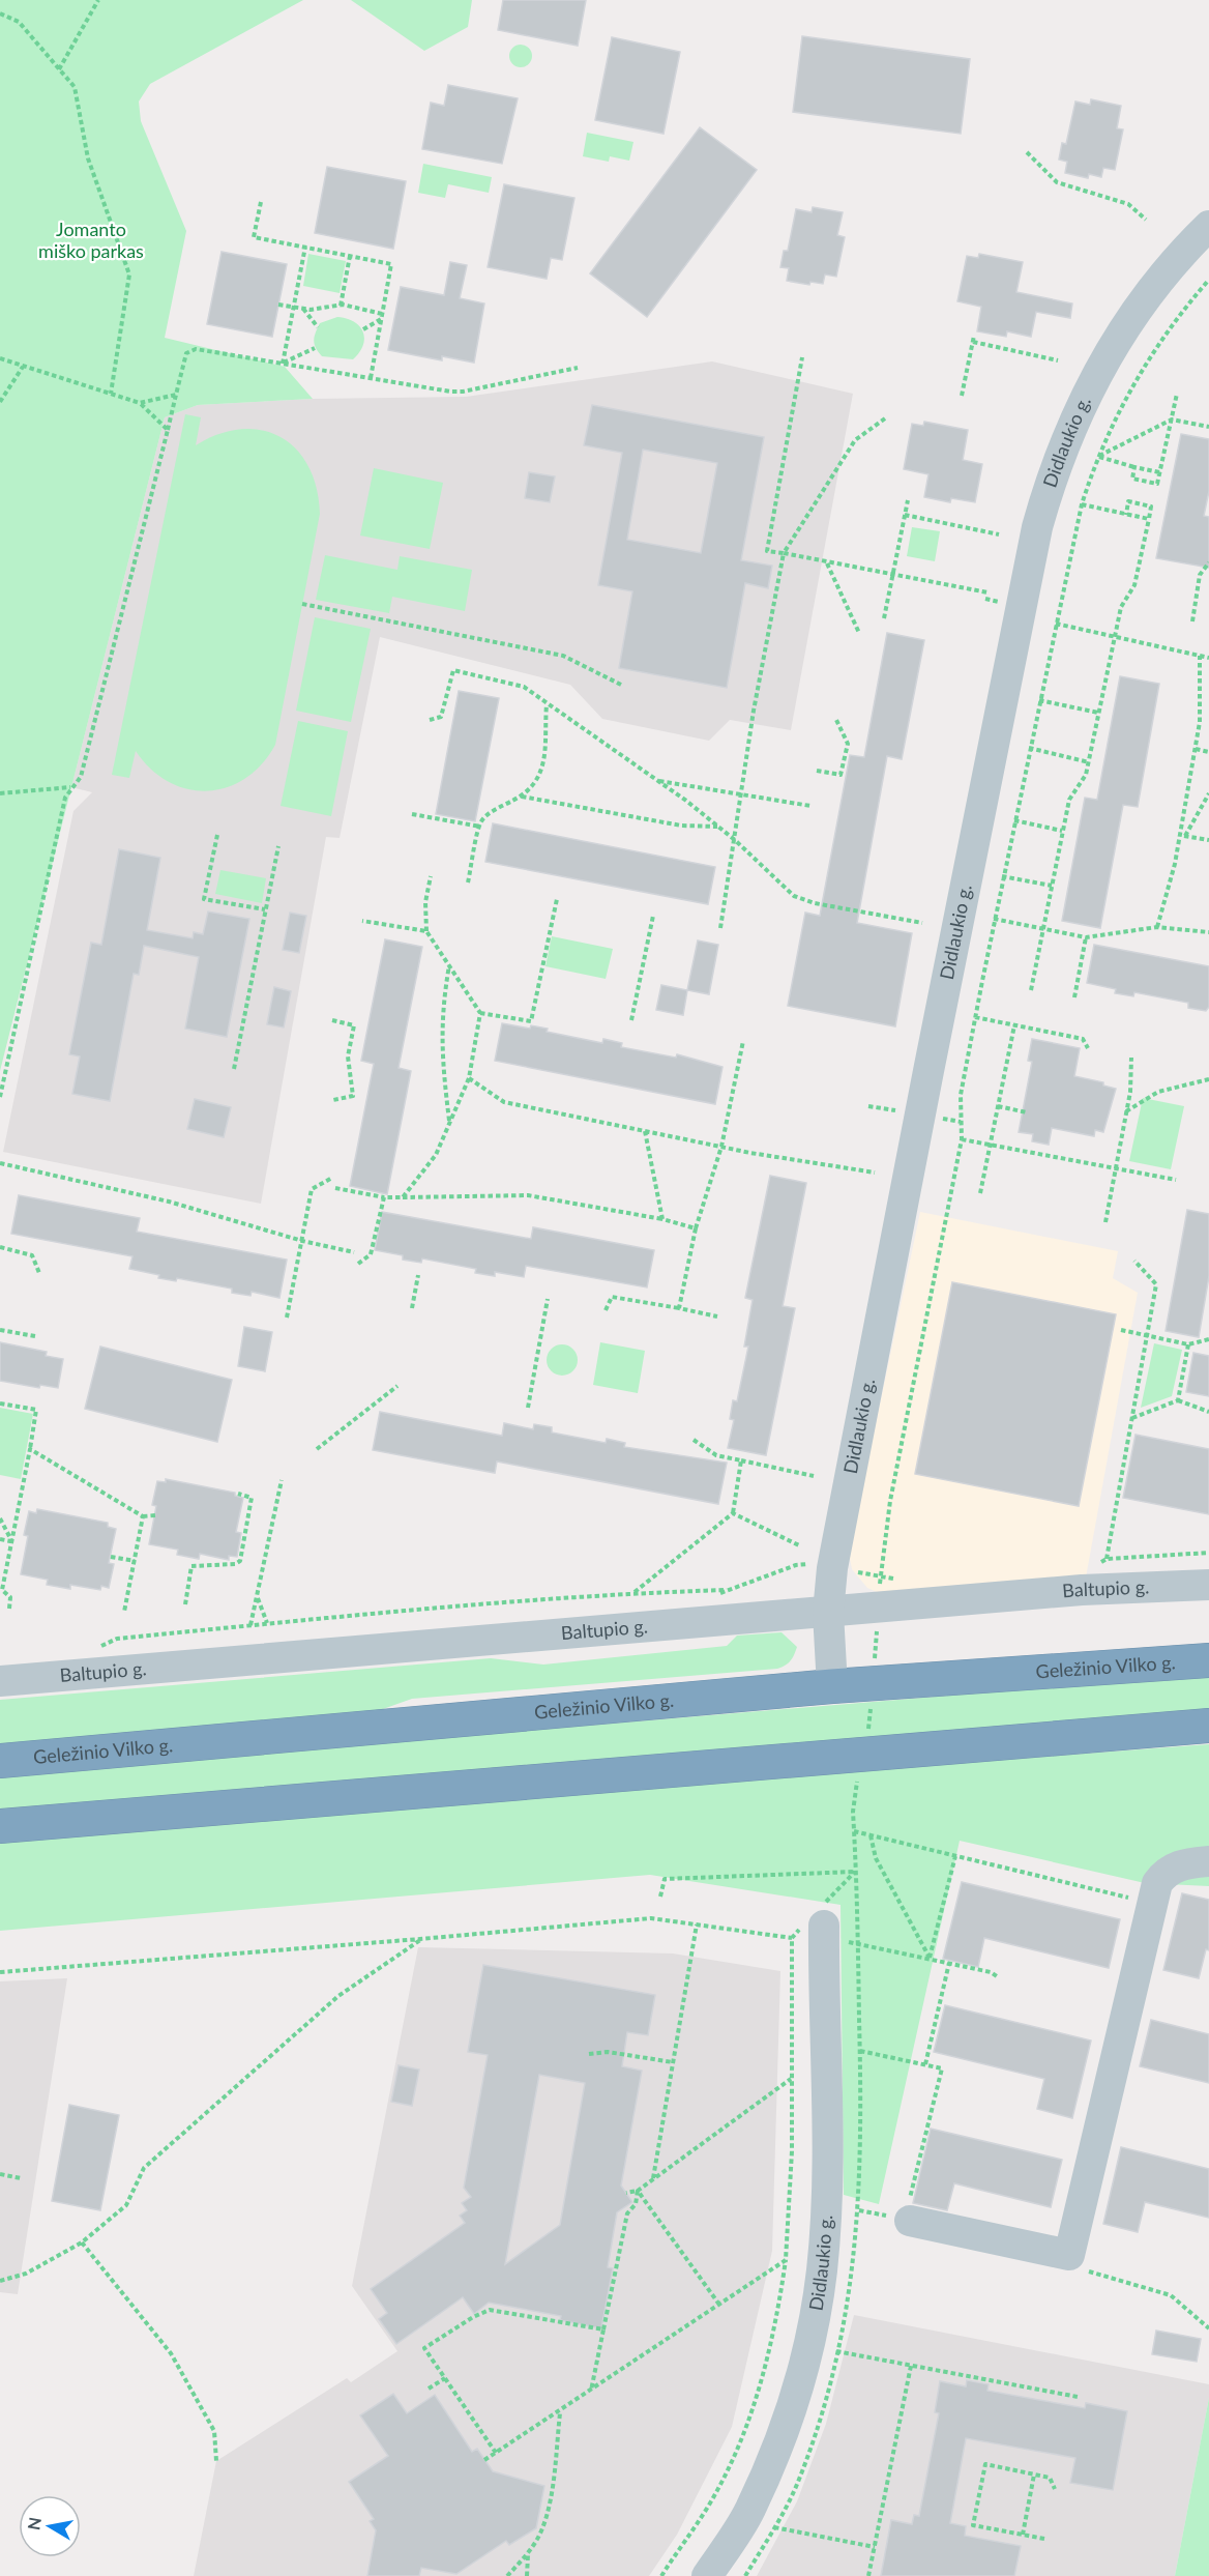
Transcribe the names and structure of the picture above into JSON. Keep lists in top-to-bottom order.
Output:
{
  "streets": {
    "highway": ["Geležinio Vilko g."],
    "street": ["Didlaukio g.", "Baltupio g."]
  },
  "crossings": [
    ["Didlaukio g.", "Baltupio g."],
    ["Didlaukio g.", "Geležinio Vilko g."]
  ],
  "parks": ["Jomanto miško parkas"],
  "north": "left"
}
